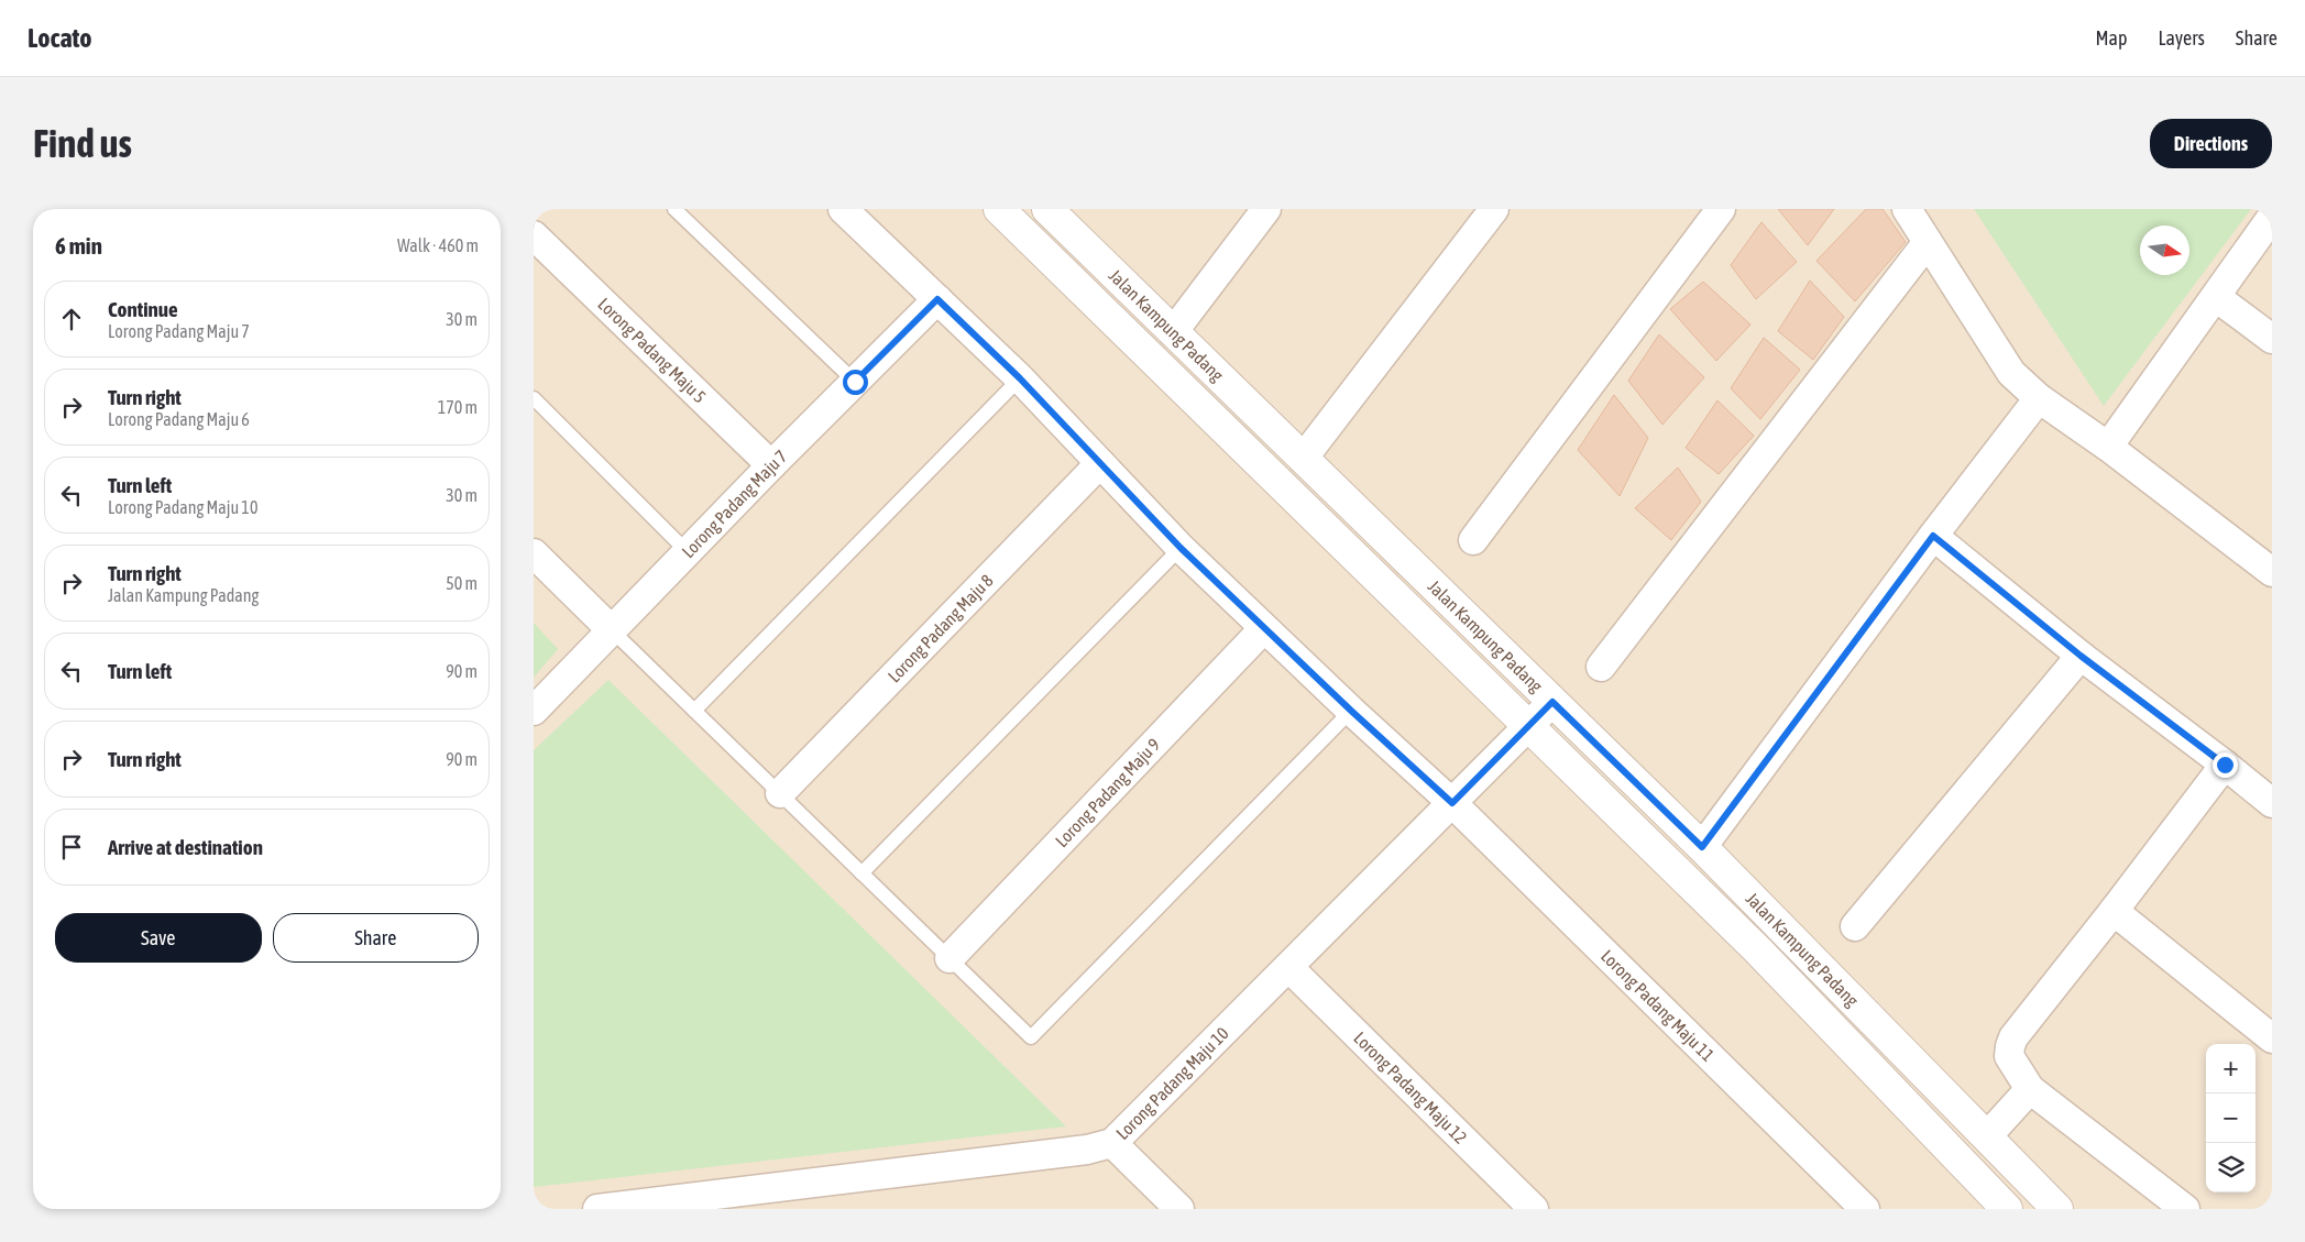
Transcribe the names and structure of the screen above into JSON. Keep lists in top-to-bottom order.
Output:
{
  "streets": {
    "street": [
      "Jalan Kampung Padang",
      "Lorong Padang Maju 5",
      "Lorong Padang Maju 7",
      "Lorong Padang Maju 8",
      "Lorong Padang Maju 9",
      "Lorong Padang Maju 11",
      "Lorong Padang Maju 10",
      "Lorong Padang Maju 12"
    ]
  },
  "crossings": [
    ["Jalan Kampung Padang", "Lorong Padang Maju 10"],
    ["Lorong Padang Maju 5", "Lorong Padang Maju 7"],
    ["Lorong Padang Maju 7", "Lorong Padang Maju 11"],
    ["Lorong Padang Maju 8", "Lorong Padang Maju 11"],
    ["Lorong Padang Maju 9", "Lorong Padang Maju 11"],
    ["Lorong Padang Maju 11", "Lorong Padang Maju 10"],
    ["Lorong Padang Maju 10", "Lorong Padang Maju 12"]
  ],
  "north": "right",
  "page": {
    "header": "Locato",
    "nav": ["Map", "Layers", "Share"],
    "buttons": [
      "Directions",
      ["Save", "Share"]
    ],
    "title": "Find us",
    "heading": ["6 min", "Walk · 460 m"],
    "list": [
      ["Continue", "Lorong Padang Maju 7", "30 m"],
      ["Turn right", "Lorong Padang Maju 6", "170 m"],
      ["Turn left", "Lorong Padang Maju 10", "30 m"],
      ["Turn right", "Jalan Kampung Padang", "50 m"],
      ["Turn left", "90 m"],
      ["Turn right", "90 m"],
      "Arrive at destination"
    ],
    "map_buttons": ["+", "−"]
  }
}
